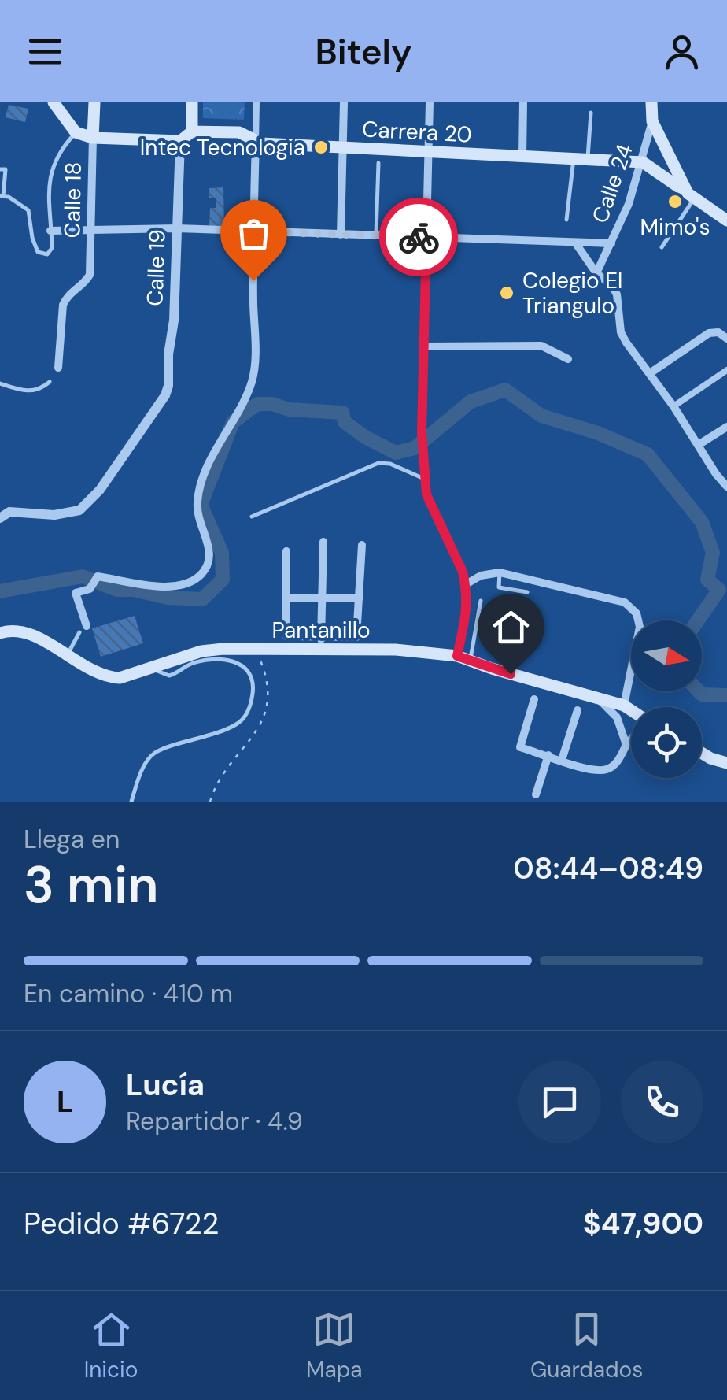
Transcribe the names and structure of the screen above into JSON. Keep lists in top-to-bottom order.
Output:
{
  "streets": {
    "main road": [
      "Carrera 20",
      "Calle 24",
      "Calle 18",
      "Pantanillo"
    ],
    "street": ["Calle 19"]
  },
  "crossings": [
    ["Carrera 20", "Calle 24"]
  ],
  "places": ["Intec Tecnologia", "Mimo's", "Colegio El Triangulo"],
  "north": "right",
  "page": {
    "header": "Bitely",
    "heading": ["3 min", "Llega en", "08:44–08:49"],
    "panel": [
      "Lucía",
      "Repartidor · 4.9",
      "Pedido #6722",
      "$47,900"
    ],
    "bar": "En camino · 410 m",
    "round": "L",
    "tabs": ["Inicio", "Mapa", "Guardados"]
  }
}
